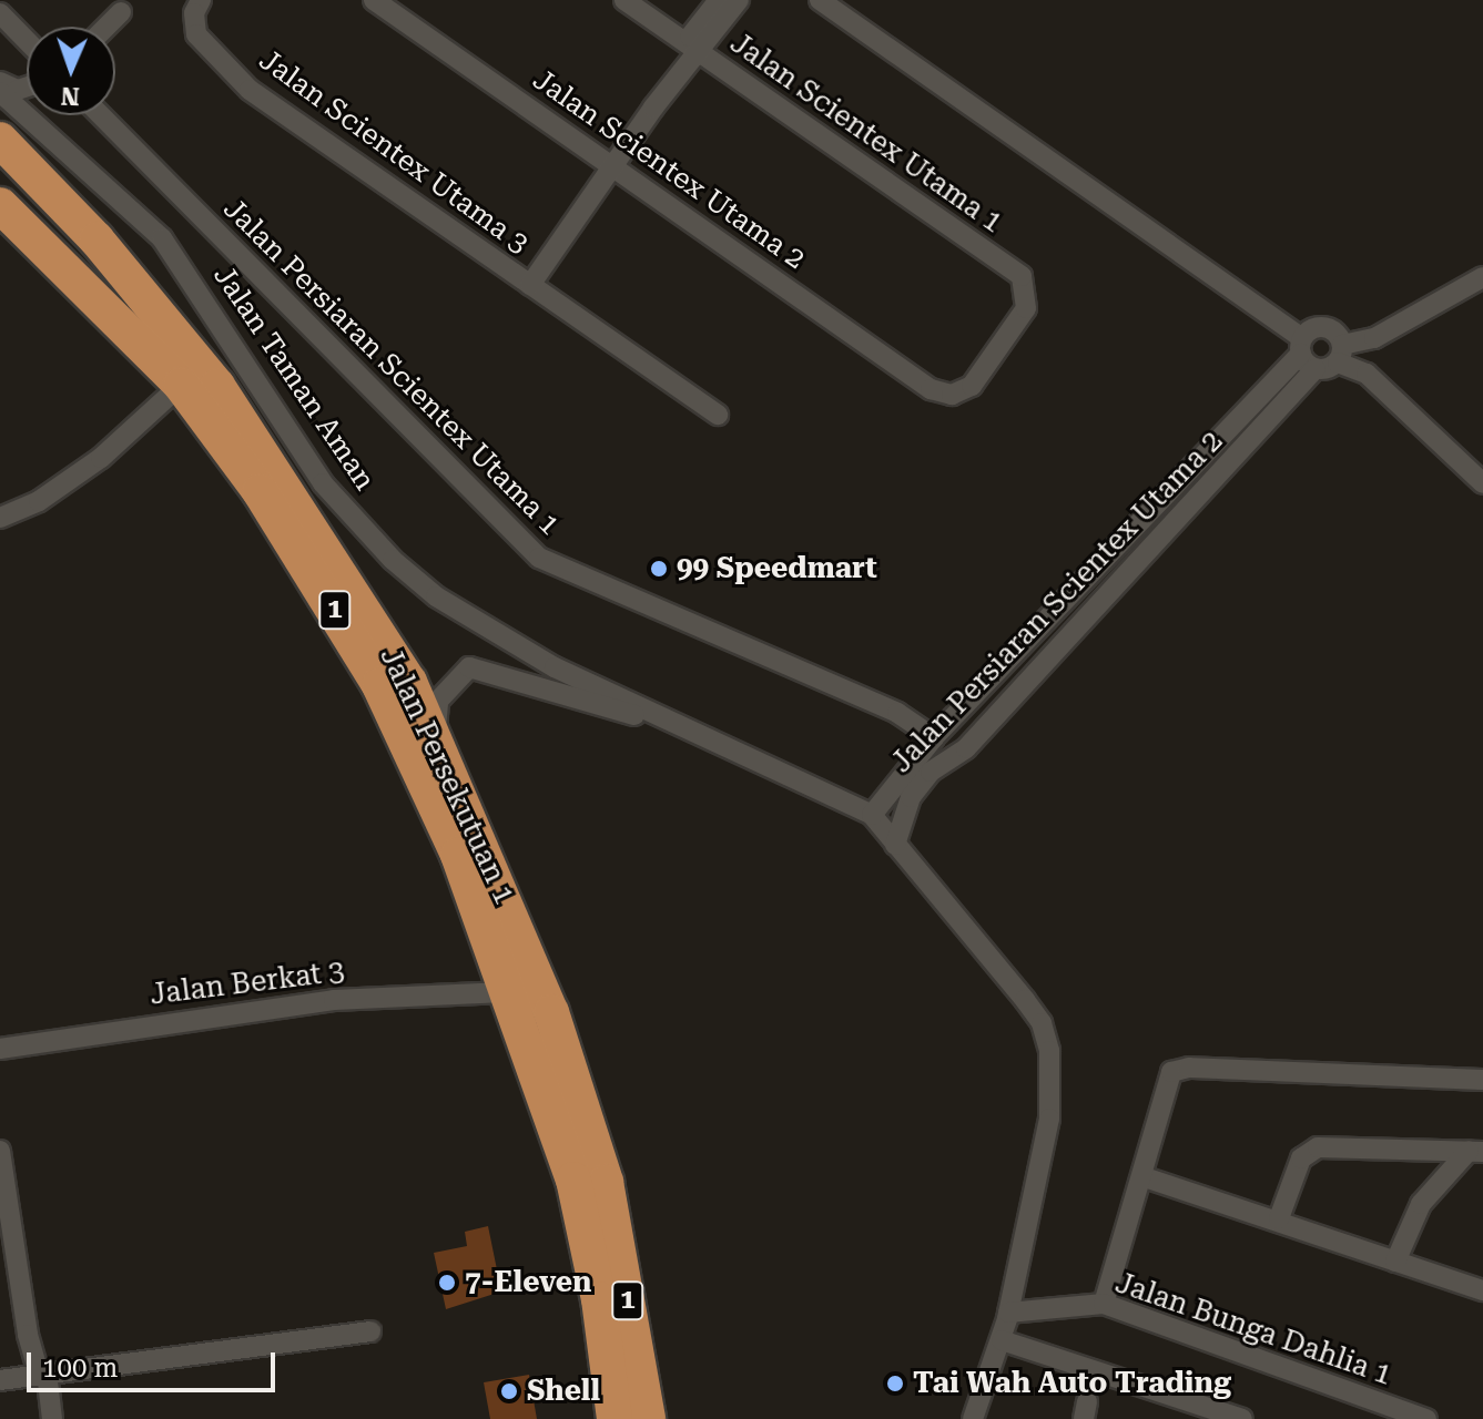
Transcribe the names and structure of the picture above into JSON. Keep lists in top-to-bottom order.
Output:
{
  "streets": {
    "highway": ["1", "Jalan Persekutuan 1"],
    "street": [
      "Jalan Scientex Utama 1",
      "Jalan Scientex Utama 3",
      "Jalan Scientex Utama 2",
      "Jalan Persiaran Scientex Utama 1",
      "Jalan Taman Aman",
      "Jalan Persiaran Scientex Utama 2",
      "Jalan Berkat 3",
      "Jalan Bunga Dahlia 1"
    ]
  },
  "crossings": [
    ["Jalan Scientex Utama 1", "Jalan Scientex Utama 2"],
    ["Jalan Persiaran Scientex Utama 1", "Jalan Persiaran Scientex Utama 2"],
    ["Jalan Taman Aman", "Jalan Persiaran Scientex Utama 2"],
    ["Jalan Taman Aman", "Jalan Persekutuan 1"],
    ["Jalan Taman Aman", "Jalan Bunga Dahlia 1"],
    ["Jalan Persekutuan 1", "Jalan Berkat 3"]
  ],
  "places": [
    "99 Speedmart",
    "7-Eleven",
    "Tai Wah Auto Trading",
    "Shell"
  ],
  "scale_bar": "100 m",
  "north": "bottom"
}
